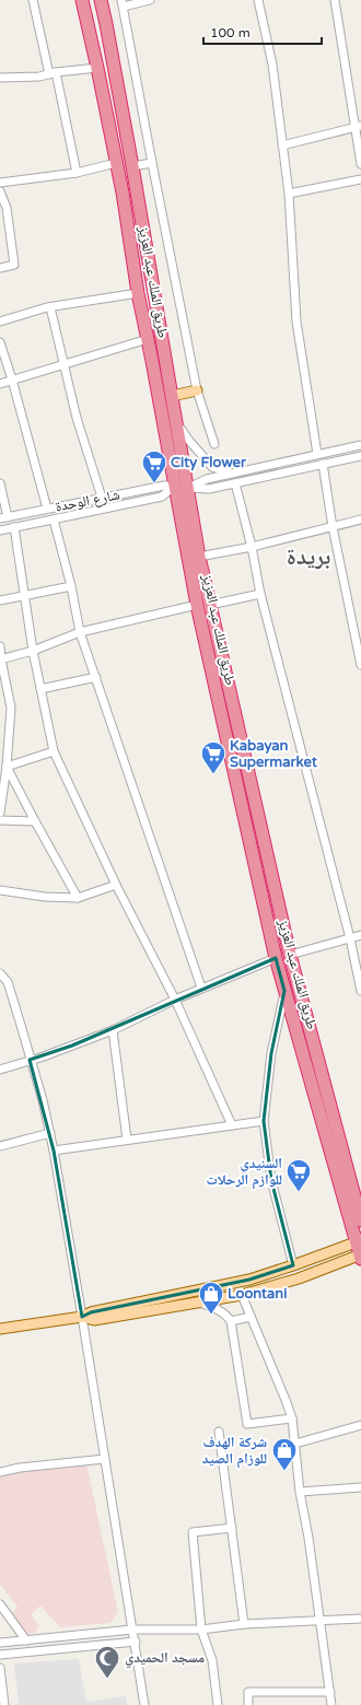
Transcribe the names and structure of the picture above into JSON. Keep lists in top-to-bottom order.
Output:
{
  "streets": {
    "highway": ["طريق الملك عبد العزيز"],
    "street": ["شارع الوحدة"]
  },
  "crossings": [
    ["طريق الملك عبد العزيز", "شارع الوحدة"]
  ],
  "districts": ["بريدة"],
  "places": {
    "supermarket": ["City Flower", "Kabayan Supermarket", "السنيدي للوازم الرحلات"],
    "shop": ["Loontani", "شركة الهدف للوزام الصيد"],
    "mosque": ["مسجد الحميدي"]
  },
  "scale_bar": "100 m"
}
